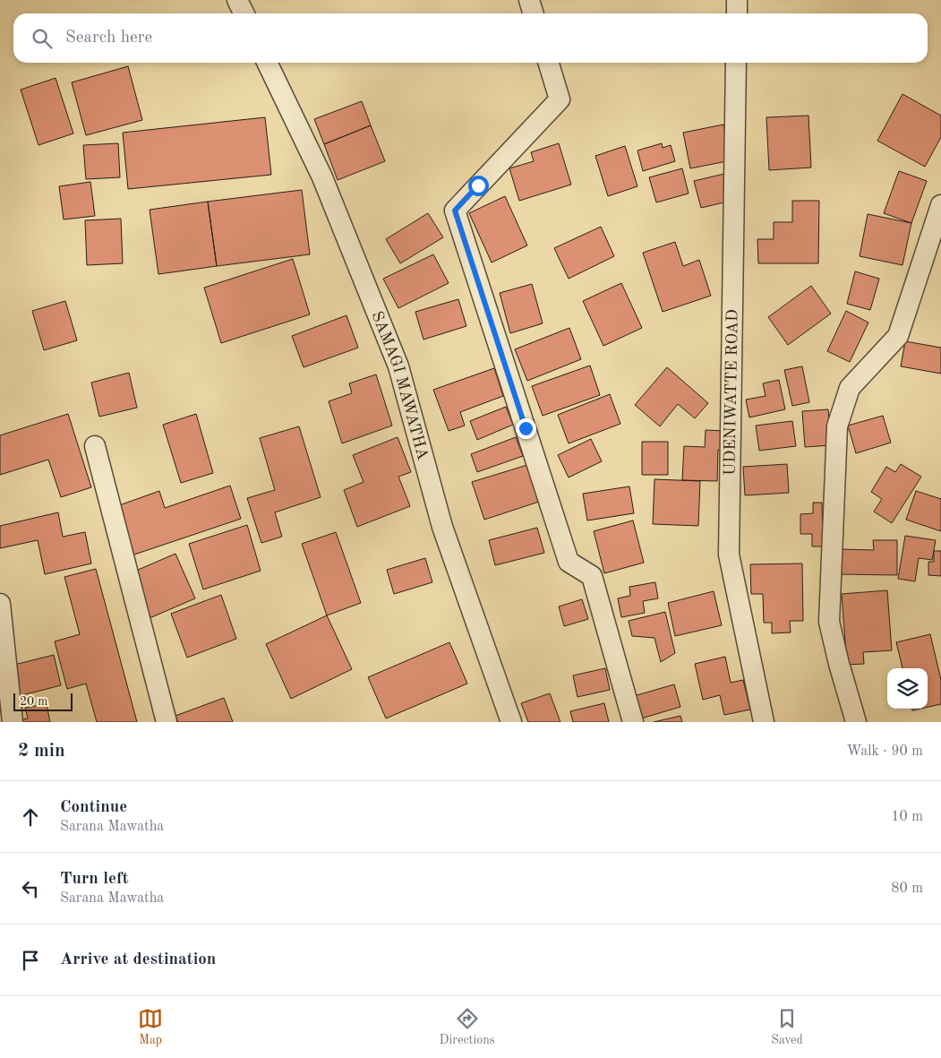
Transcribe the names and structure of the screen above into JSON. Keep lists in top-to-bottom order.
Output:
{
  "streets": {
    "street": ["SAMAGI MAWATHA", "UDENIWATTE ROAD"]
  },
  "scale_bar": "20 m",
  "page": {
    "search": "Search here",
    "scale": "20 m",
    "heading": ["2 min", "Walk · 90 m"],
    "list": [
      ["Continue", "Sarana Mawatha", "10 m"],
      ["Turn left", "Sarana Mawatha", "80 m"],
      "Arrive at destination"
    ],
    "nav": ["Map", "Directions", "Saved"]
  }
}
